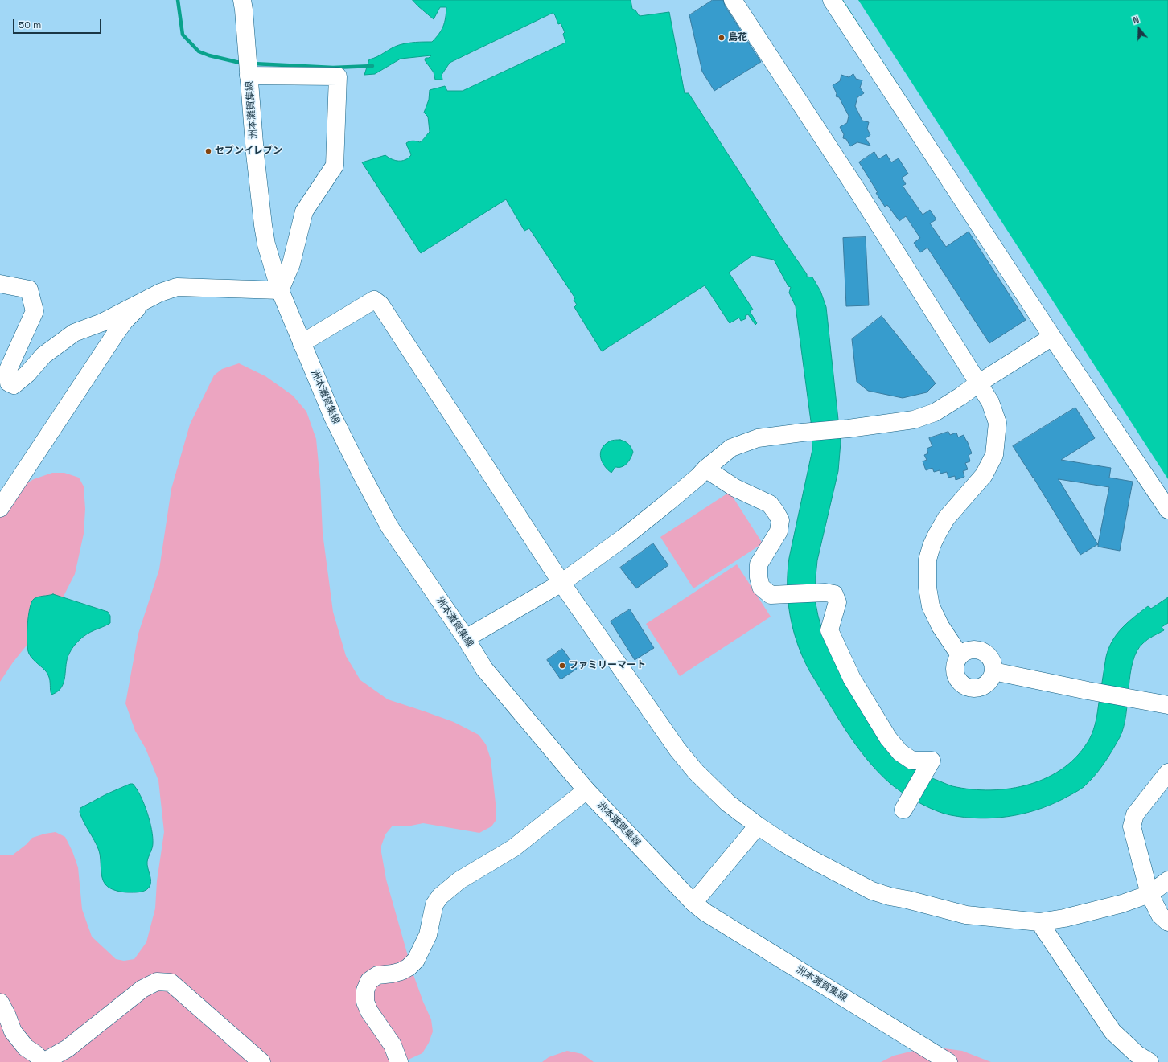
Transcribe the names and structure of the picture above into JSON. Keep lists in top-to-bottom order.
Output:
{
  "streets": {
    "street": ["洲本灘賀集線"]
  },
  "places": ["島花", "セブンイレブン", "ファミリーマート"],
  "scale_bar": "50 m",
  "north": "top"
}
